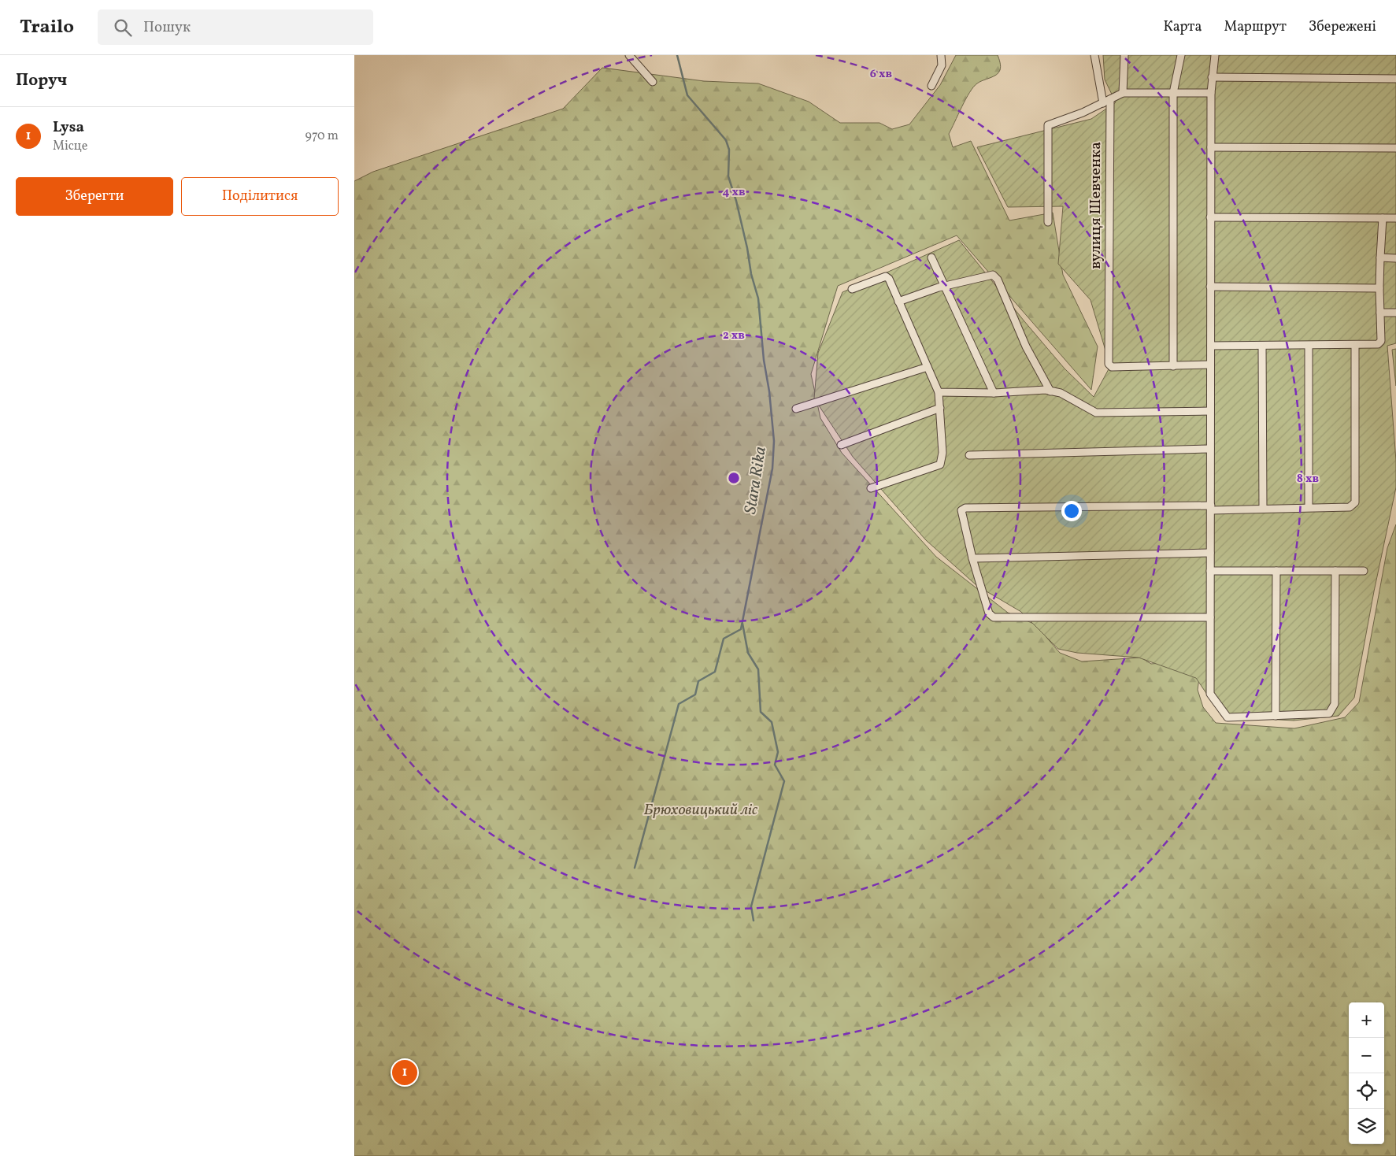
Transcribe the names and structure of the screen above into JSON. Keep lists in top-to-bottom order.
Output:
{
  "streets": {
    "street": ["вулиця Шевченка"]
  },
  "water": ["Stara Rika"],
  "parks": ["Брюховицький ліс"],
  "page": {
    "header": "Trailo",
    "search": "Пошук",
    "nav": ["Карта", "Маршрут", "Збережені"],
    "heading": "Поруч",
    "list": [
      {
        "mark": "1",
        "name": "Lysa",
        "note": "Місце",
        "value": "970 m"
      }
    ],
    "buttons": ["Зберегти", "Поділитися"],
    "map_buttons": ["+", "−"],
    "pins": "1"
  },
  "rings": [
    "6 хв",
    "4 хв",
    "2 хв",
    "8 хв"
  ]
}
